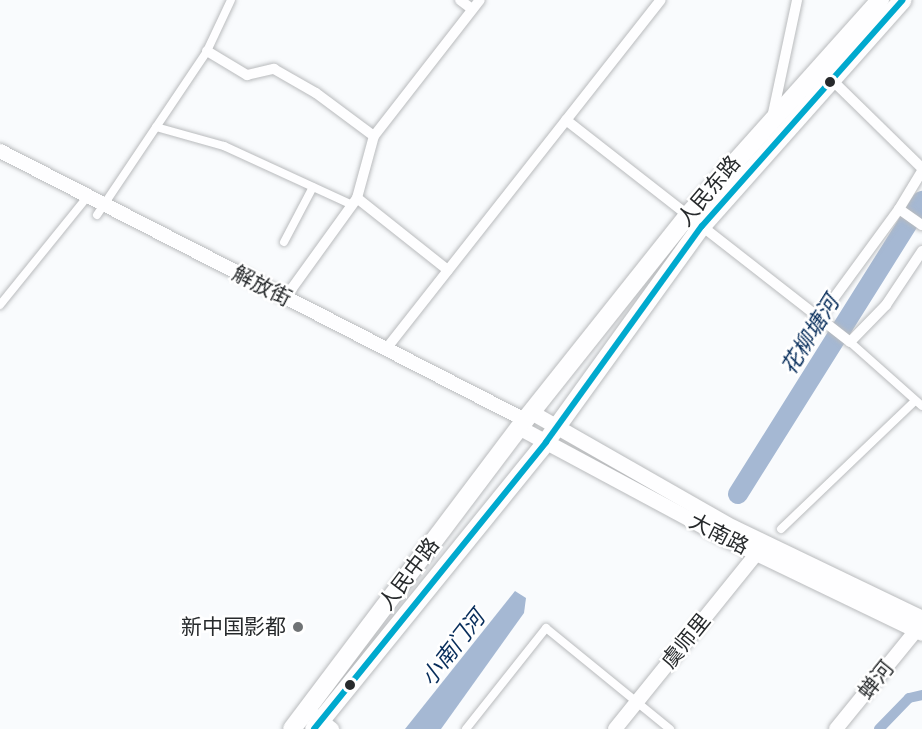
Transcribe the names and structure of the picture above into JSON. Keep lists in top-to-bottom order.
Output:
{
  "streets": {
    "highway": ["人民东路", "人民中路"],
    "main road": ["大南路"],
    "street": ["解放街", "虞师里", "蝉河"]
  },
  "crossings": [
    ["人民东路", "解放街"],
    ["人民东路", "大南路"],
    ["人民东路", "人民中路"],
    ["解放街", "大南路"],
    ["解放街", "人民中路"],
    ["大南路", "人民中路"],
    ["大南路", "虞师里"],
    ["大南路", "蝉河"]
  ],
  "water": ["花柳塘河", "小南门河"],
  "places": ["新中国影都"]
}
